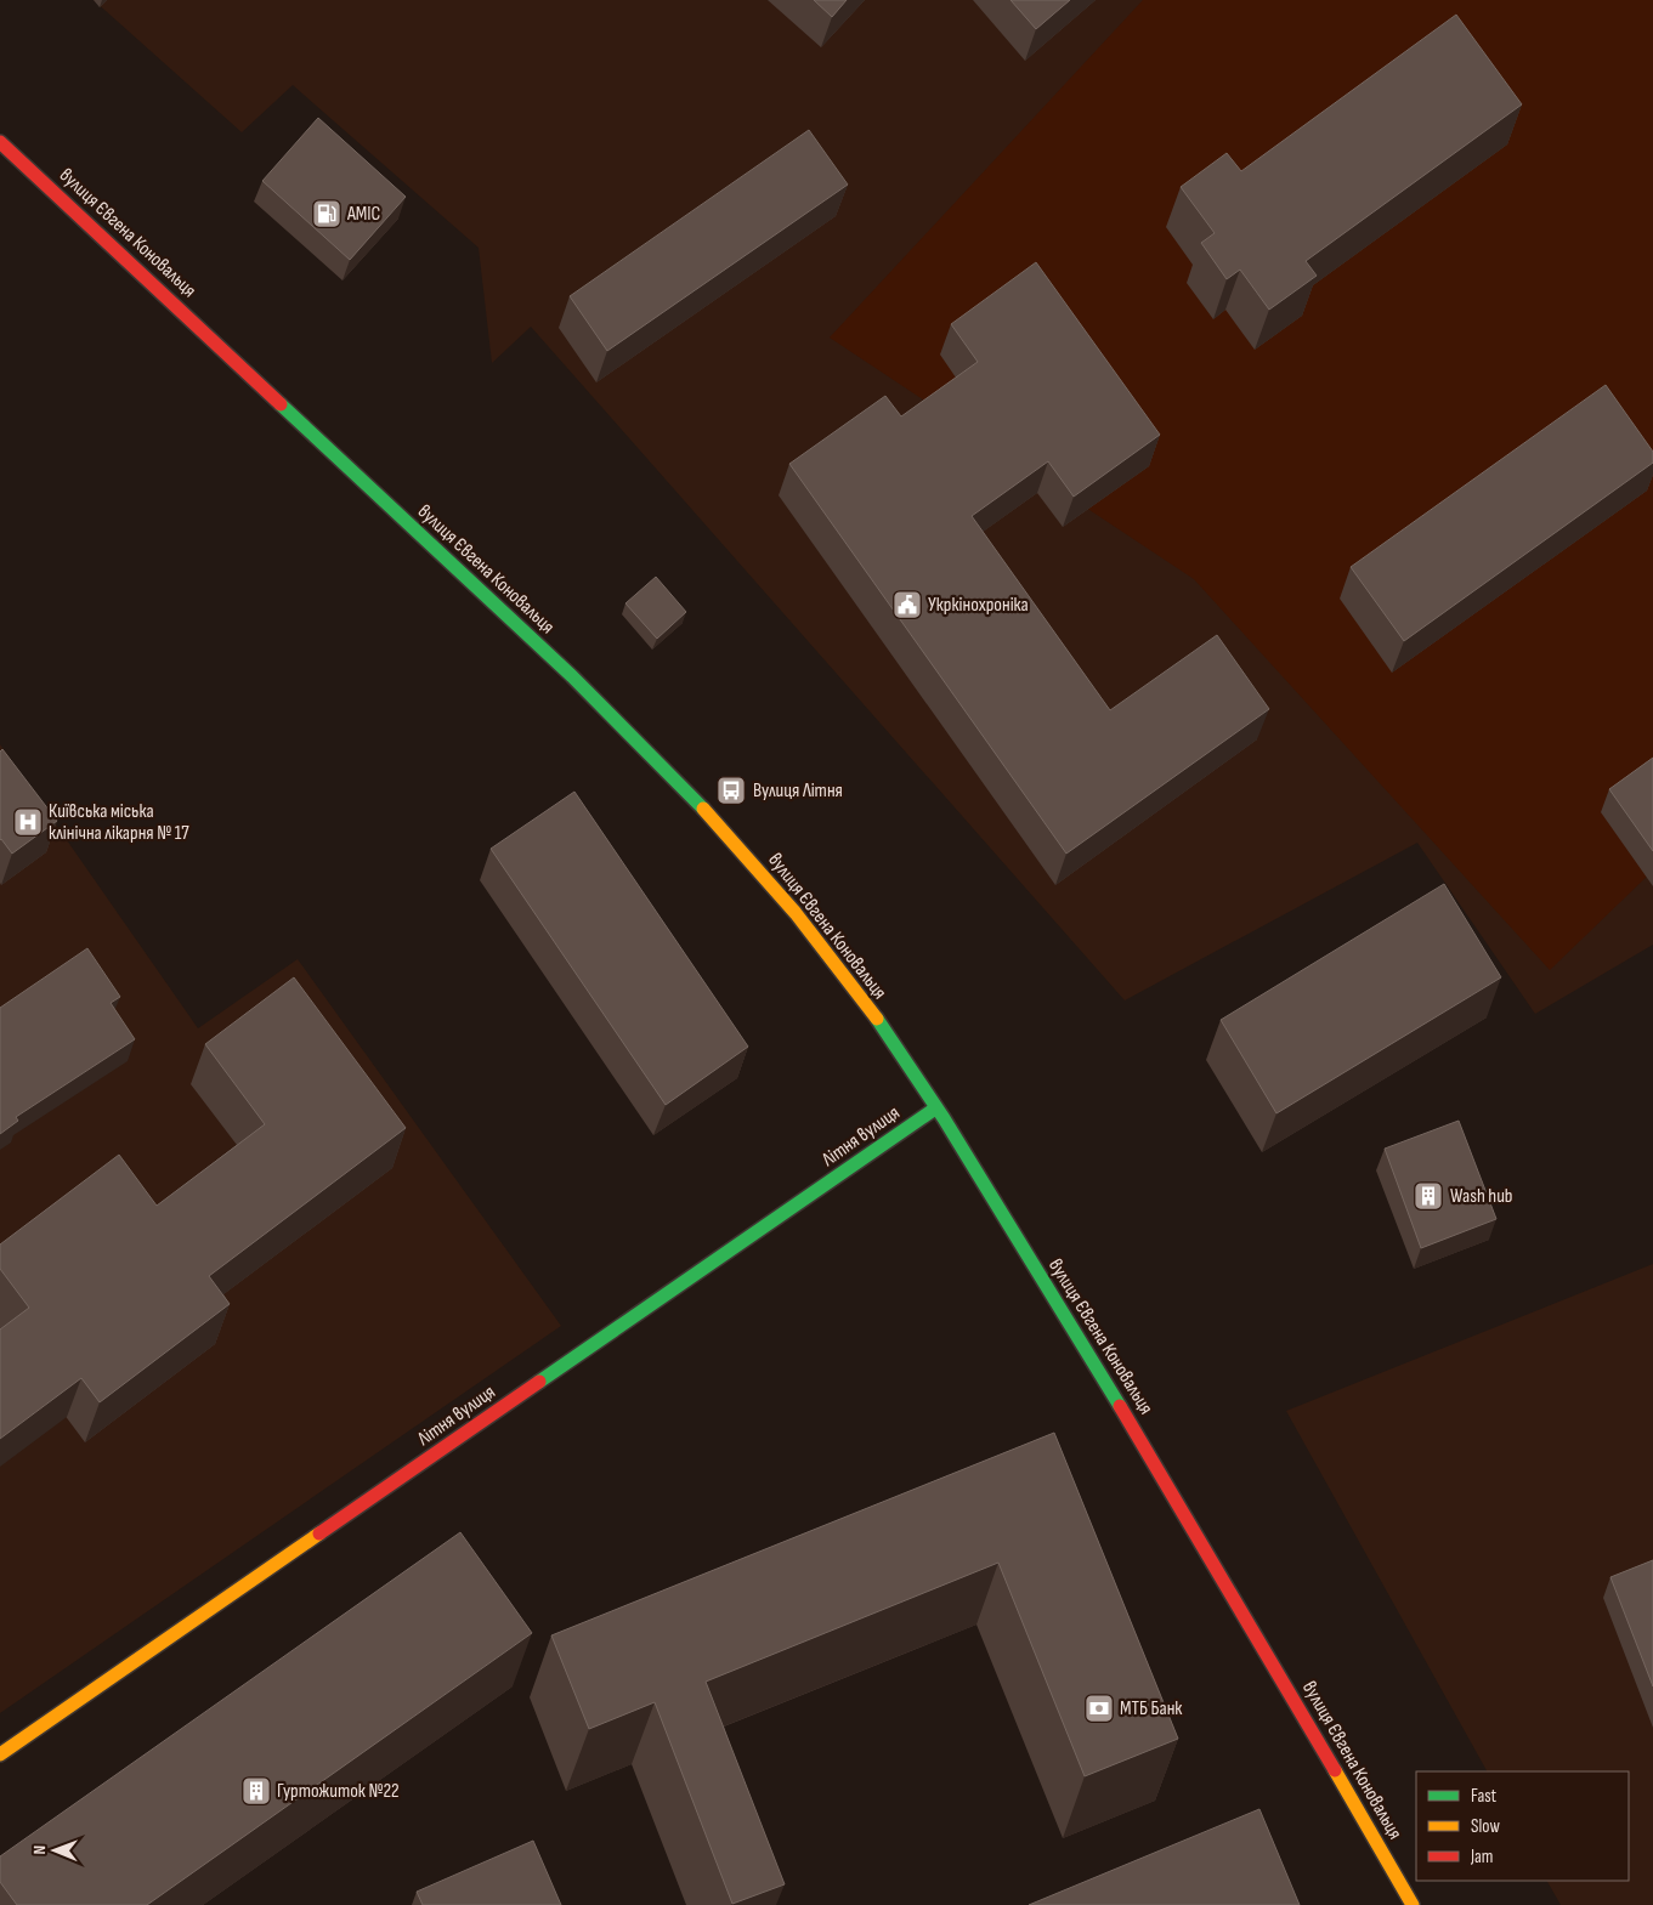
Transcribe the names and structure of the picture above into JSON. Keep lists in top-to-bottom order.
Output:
{
  "streets": {
    "main road": ["вулиця Євгена Коновальця", "Літня вулиця"]
  },
  "crossings": [
    ["вулиця Євгена Коновальця", "Літня вулиця"]
  ],
  "places": {
    "fuel station": ["AMIC"],
    "public building": ["Укркінохроніка"],
    "bus stop": ["Вулиця Літня"],
    "hospital": ["Київська міська клінічна лікарня № 17"],
    "building": ["Wash hub", "Гуртожиток №22"],
    "bank": ["МТБ Банк"]
  },
  "legend": ["Fast", "Slow", "Jam"],
  "north": "left"
}
